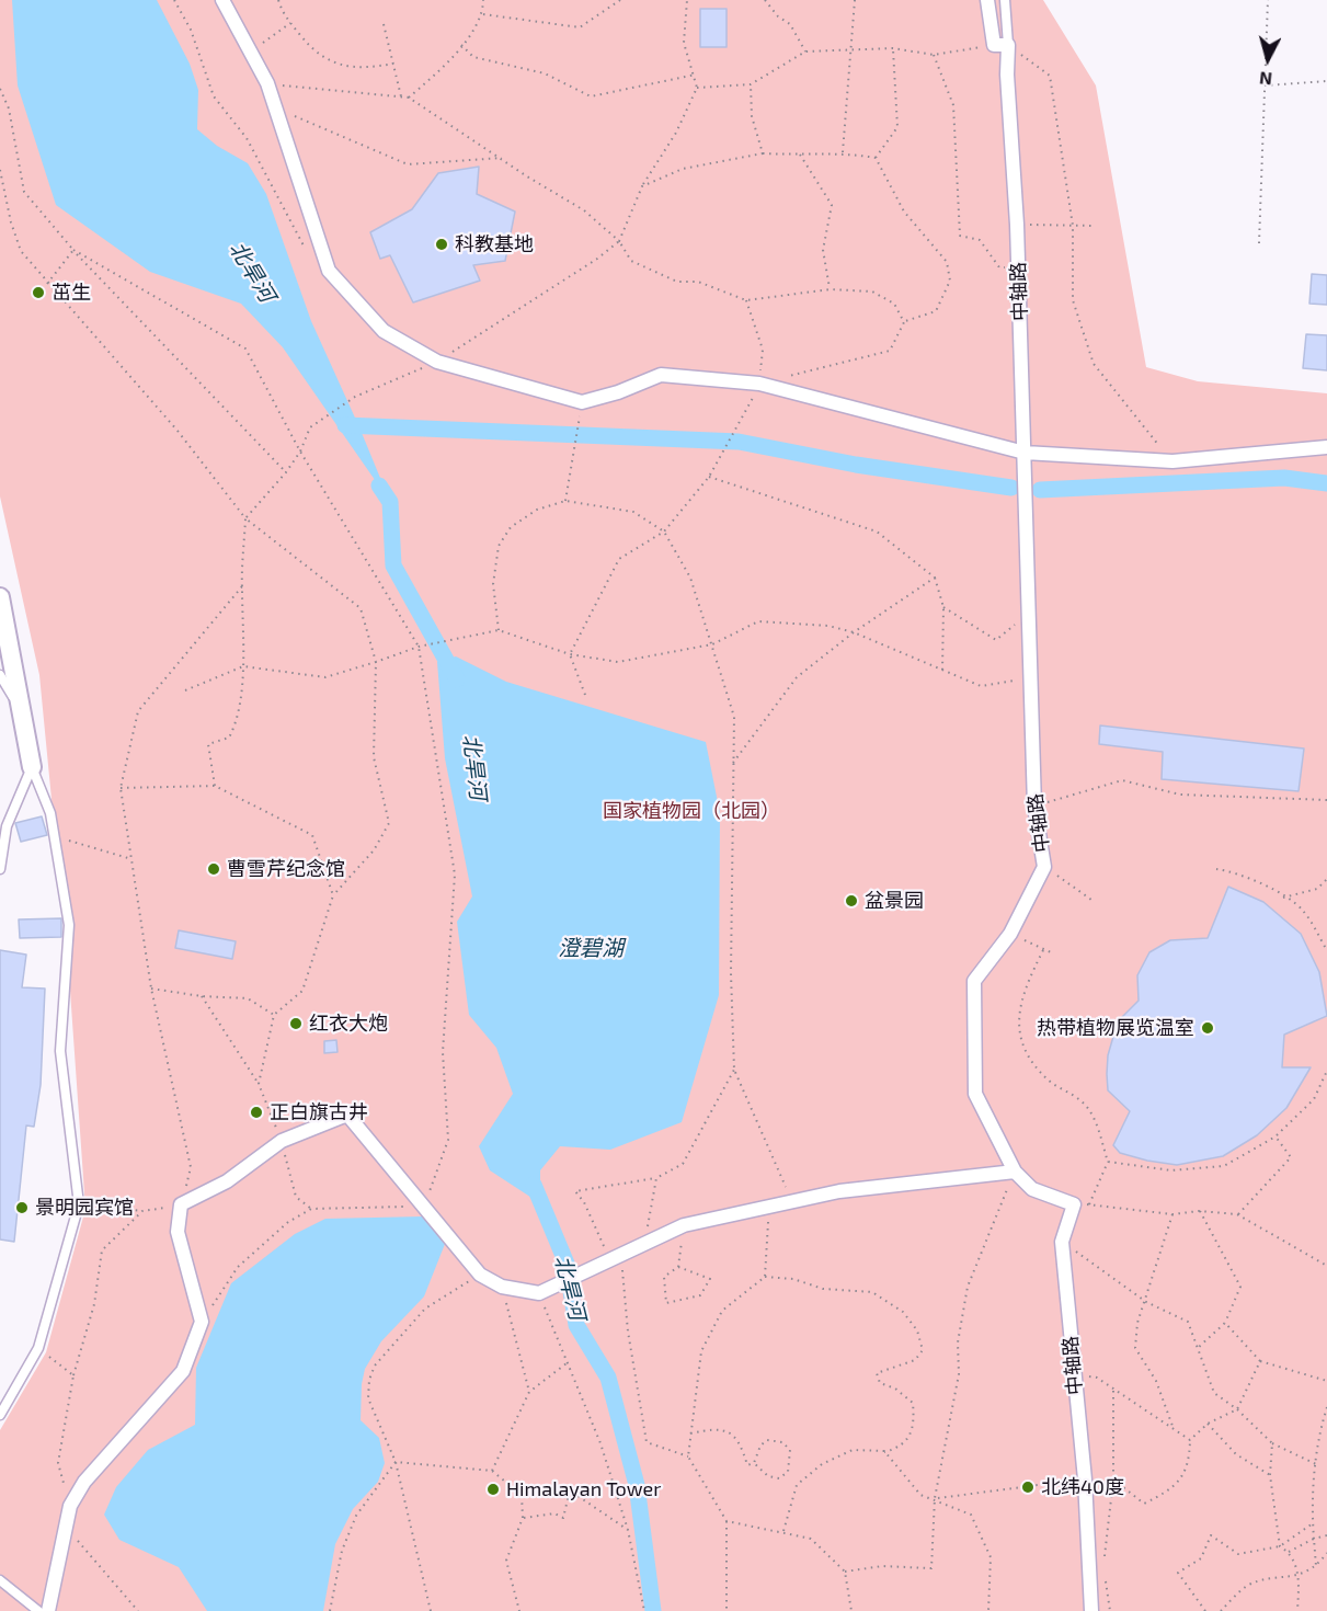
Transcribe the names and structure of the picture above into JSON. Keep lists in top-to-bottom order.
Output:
{
  "streets": {
    "street": ["中轴路"]
  },
  "water": ["北旱河", "澄碧湖"],
  "parks": ["国家植物园（北园）"],
  "places": [
    "科教基地",
    "茁生",
    "曹雪芹纪念馆",
    "盆景园",
    "红衣大炮",
    "热带植物展览温室",
    "正白旗古井",
    "景明园宾馆",
    "北纬40度",
    "Himalayan Tower"
  ],
  "north": "bottom"
}
